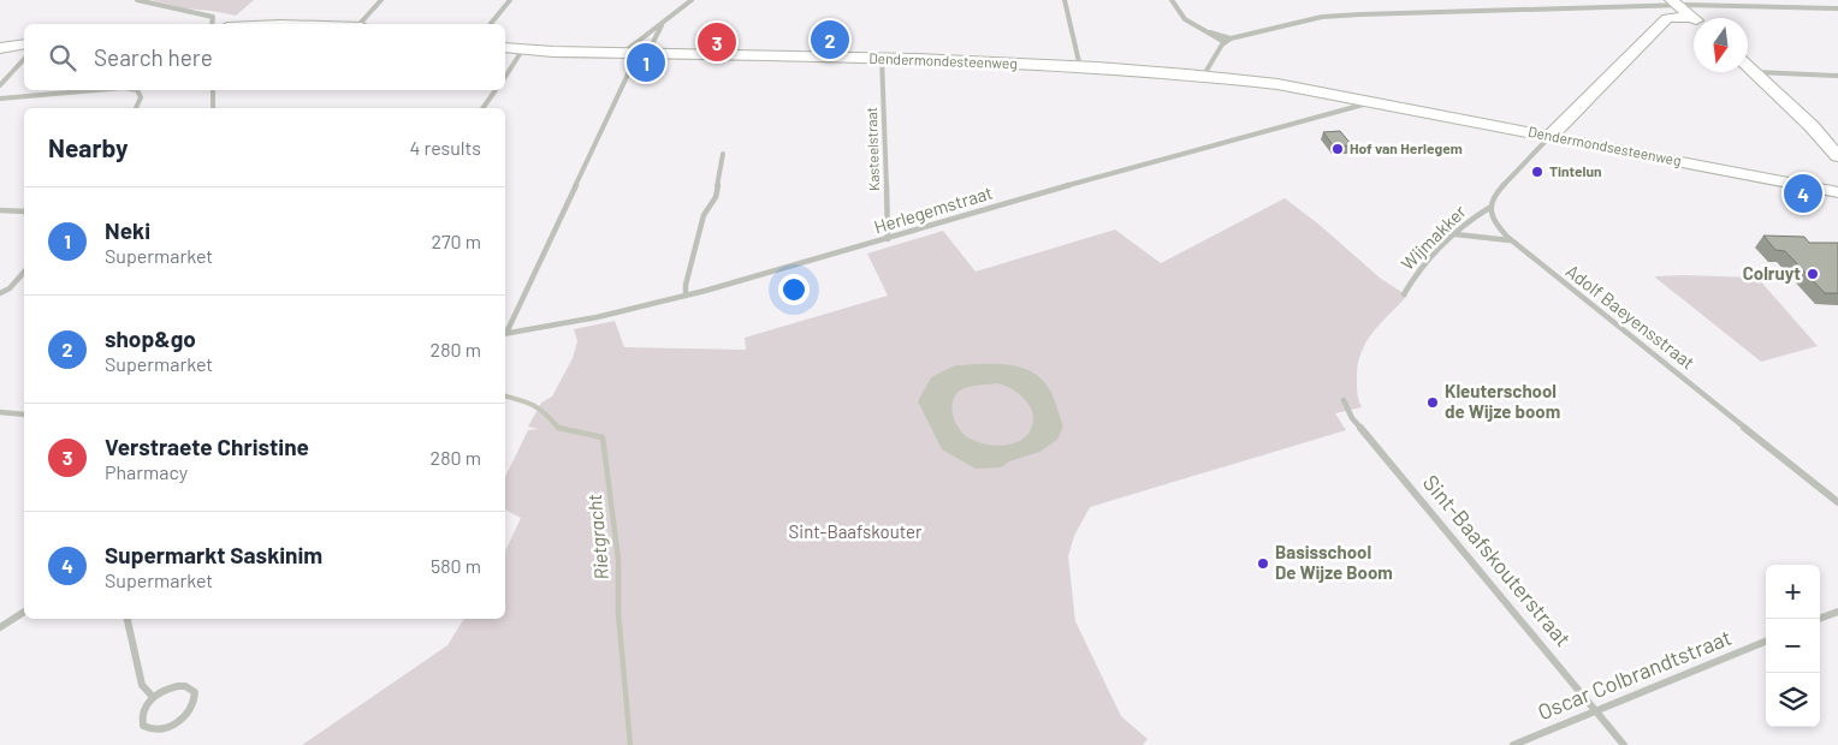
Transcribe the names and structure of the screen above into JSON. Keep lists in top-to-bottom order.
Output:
{
  "streets": {
    "main road": ["Dendermondesteenweg", "Dendermondsesteenweg"],
    "street": [
      "Kasteelstraat",
      "Herlegemstraat",
      "Wijmakker",
      "Adolf Baeyensstraat",
      "Sint-Baafskouterstraat",
      "Oscar Colbrandtstraat"
    ]
  },
  "crossings": [
    ["Dendermondesteenweg", "Dendermondsesteenweg"],
    ["Dendermondesteenweg", "Kasteelstraat"],
    ["Dendermondsesteenweg", "Herlegemstraat"],
    ["Kasteelstraat", "Herlegemstraat"],
    ["Wijmakker", "Adolf Baeyensstraat"],
    ["Sint-Baafskouterstraat", "Oscar Colbrandtstraat"]
  ],
  "water": ["Rietgracht"],
  "parks": ["Sint-Baafskouter"],
  "places": [
    "Hof van Herlegem",
    "Tintelun",
    "Colruyt",
    "Kleuterschool de Wijze boom",
    "Basisschool De Wijze Boom"
  ],
  "north": "bottom",
  "page": {
    "pins": [
      "2",
      "3",
      "1",
      "4"
    ],
    "search": "Search here",
    "heading": ["Nearby", "4 results"],
    "list": [
      {
        "mark": "1",
        "name": "Neki",
        "note": "Supermarket",
        "value": "270 m"
      },
      {
        "mark": "2",
        "name": "shop&go",
        "note": "Supermarket",
        "value": "280 m"
      },
      {
        "mark": "3",
        "name": "Verstraete Christine",
        "note": "Pharmacy",
        "value": "280 m"
      },
      {
        "mark": "4",
        "name": "Supermarkt Saskinim",
        "note": "Supermarket",
        "value": "580 m"
      }
    ],
    "map_buttons": ["+", "−"]
  }
}
